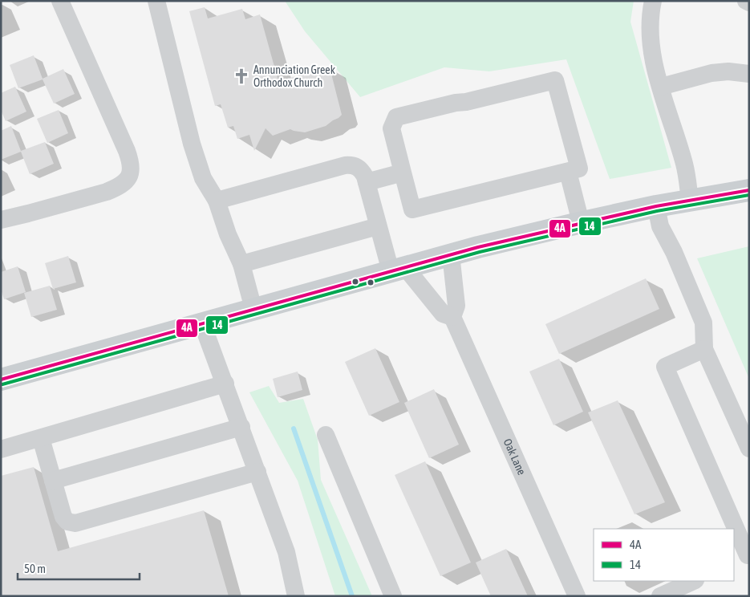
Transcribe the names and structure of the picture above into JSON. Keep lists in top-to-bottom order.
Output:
{
  "streets": {
    "street": ["Oak Lane"]
  },
  "places": {
    "church": ["Annunciation Greek Orthodox Church"]
  },
  "lines": ["transit line 4A", "transit line 14"],
  "legend": ["4A", "14"],
  "scale_bar": "50 m"
}
